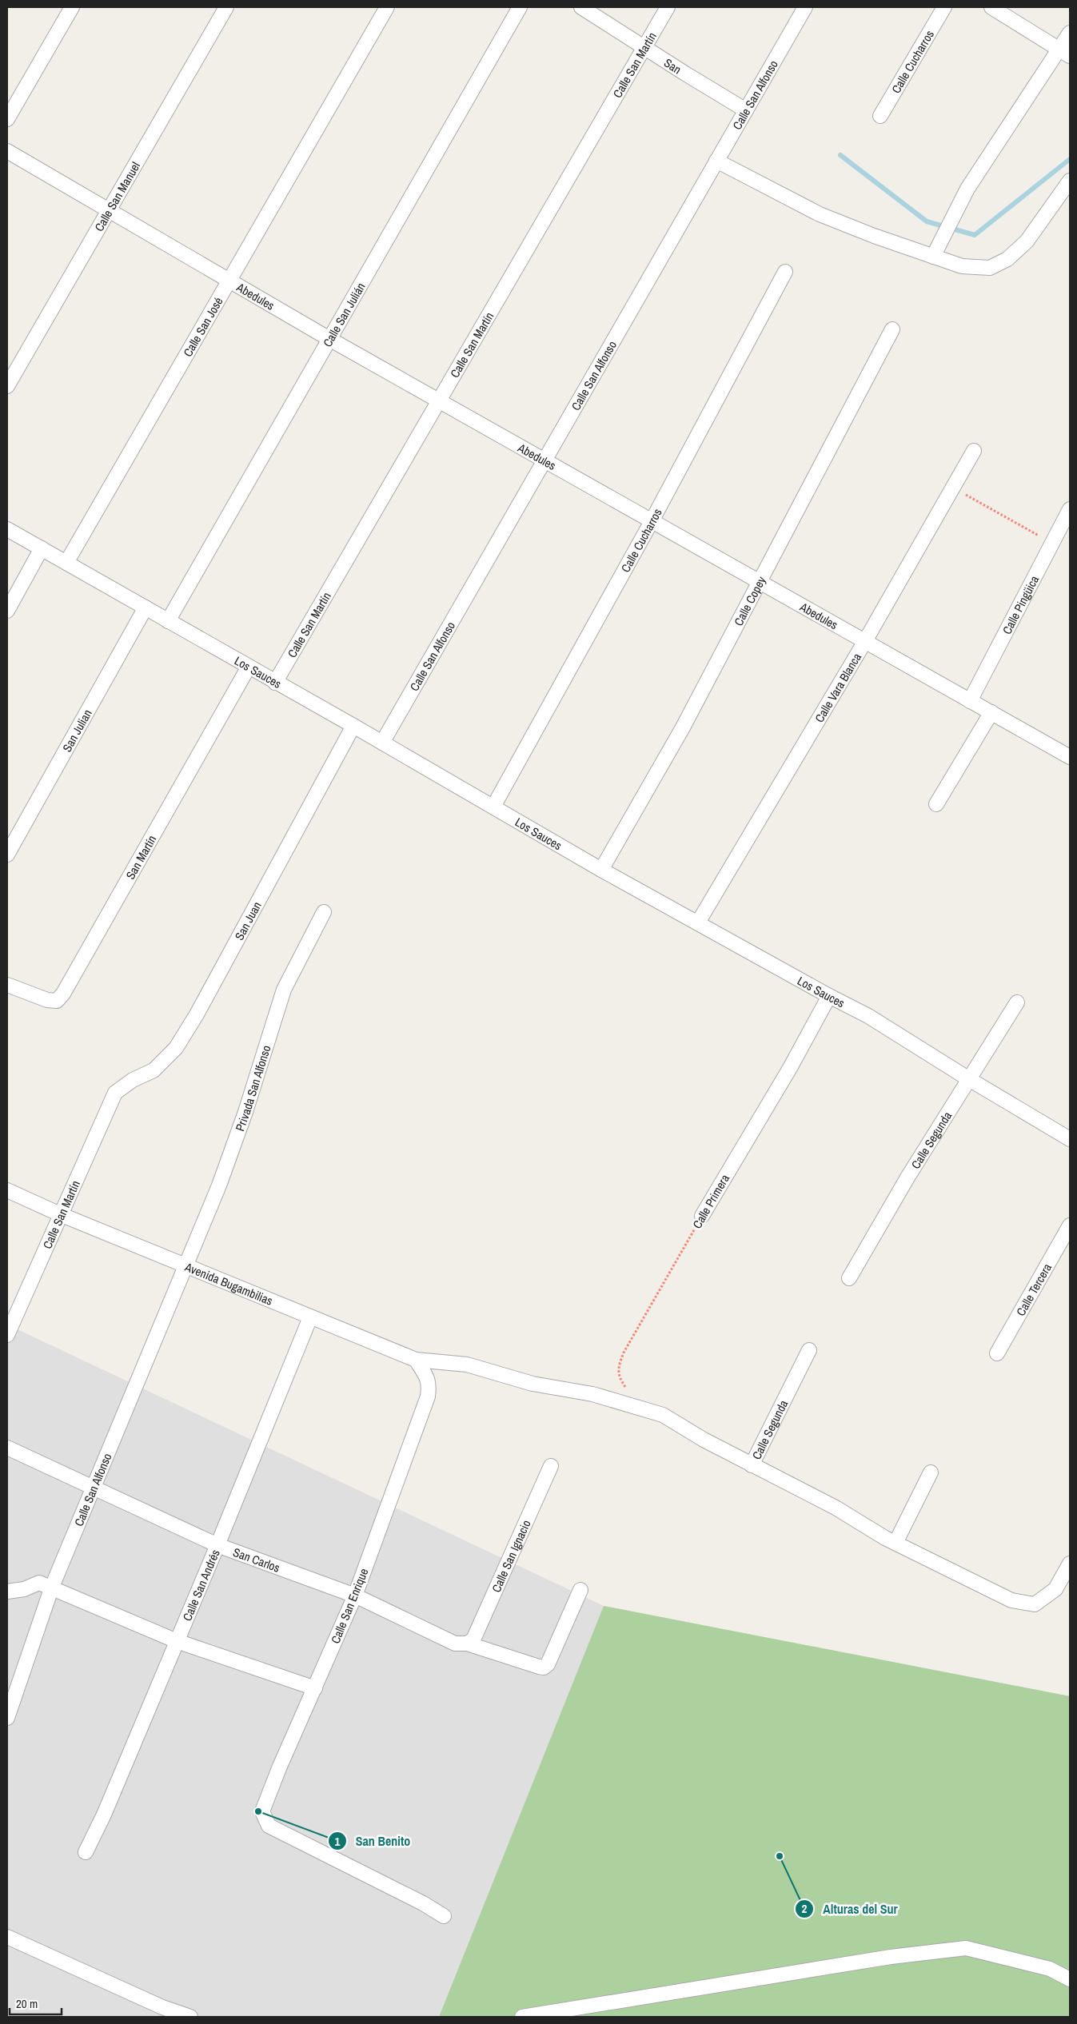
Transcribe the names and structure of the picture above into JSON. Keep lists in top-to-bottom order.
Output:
{
  "streets": {
    "street": [
      "Calle Cucharros",
      "Calle San Martín",
      "San",
      "Calle San Alfonso",
      "Calle San Manuel",
      "Abedules",
      "Calle San Julián",
      "Calle San José",
      "Calle Copey",
      "Calle Pingüica",
      "Los Sauces",
      "Calle Vara Blanca",
      "San Julian",
      "San Martín",
      "San Juan",
      "Privada San Alfonso",
      "Calle Segunda",
      "Calle Primera",
      "Avenida Bugambilias",
      "Calle Tercera",
      "Calle San Ignacio",
      "San Carlos",
      "Calle San Andrés",
      "Calle San Enrique"
    ]
  },
  "crossings": [
    ["Calle Cucharros", "Abedules"],
    ["Calle Cucharros", "Los Sauces"],
    ["Calle San Martín", "San"],
    ["Calle San Martín", "Abedules"],
    ["Calle San Martín", "Los Sauces"],
    ["Calle San Martín", "San Juan"],
    ["Calle San Martín", "Avenida Bugambilias"],
    ["San", "Calle San Alfonso"],
    ["Calle San Alfonso", "Abedules"],
    ["Calle San Alfonso", "Los Sauces"],
    ["Calle San Alfonso", "Privada San Alfonso"],
    ["Calle San Alfonso", "Avenida Bugambilias"],
    ["Calle San Alfonso", "San Carlos"],
    ["Calle San Manuel", "Abedules"],
    ["Abedules", "Calle San Julián"],
    ["Abedules", "Calle San José"],
    ["Abedules", "Calle Copey"],
    ["Abedules", "Calle Pingüica"],
    ["Abedules", "Calle Vara Blanca"],
    ["Calle San Julián", "Los Sauces"],
    ["Calle San José", "Los Sauces"],
    ["Calle Copey", "Los Sauces"],
    ["Los Sauces", "Calle Vara Blanca"],
    ["Los Sauces", "San Julian"],
    ["Los Sauces", "San Martín"],
    ["Los Sauces", "San Juan"],
    ["Los Sauces", "Calle Segunda"],
    ["Los Sauces", "Calle Primera"],
    ["Privada San Alfonso", "Avenida Bugambilias"],
    ["Calle Segunda", "Avenida Bugambilias"],
    ["Calle Primera", "Avenida Bugambilias"],
    ["Avenida Bugambilias", "Calle San Andrés"],
    ["Avenida Bugambilias", "Calle San Enrique"],
    ["Calle San Ignacio", "San Carlos"],
    ["San Carlos", "Calle San Andrés"],
    ["San Carlos", "Calle San Enrique"]
  ],
  "places": ["San Benito", "Alturas del Sur"],
  "scale_bar": "20 m"
}
